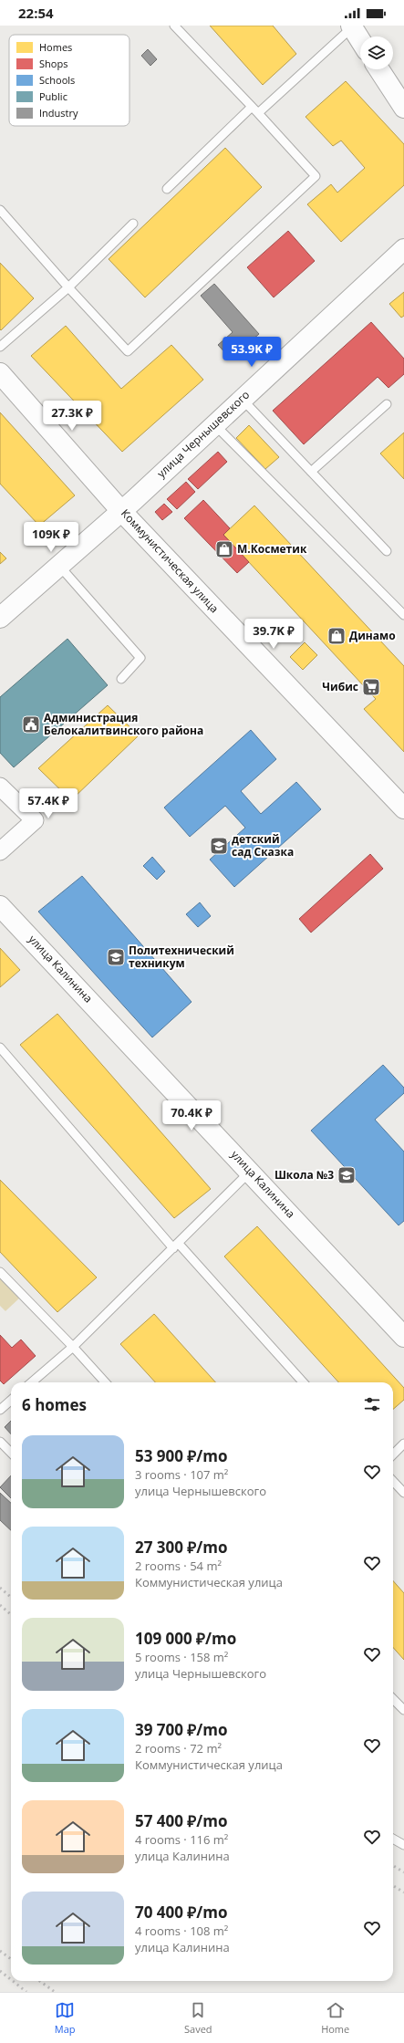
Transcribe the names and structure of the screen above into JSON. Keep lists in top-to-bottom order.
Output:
{
  "streets": {
    "street": ["улица Чернышевского", "Коммунистическая улица", "улица Калинина"]
  },
  "crossings": [
    ["улица Чернышевского", "Коммунистическая улица"]
  ],
  "places": {
    "shop": ["М.Косметик", "Динамо"],
    "supermarket": ["Чибис"],
    "public building": ["Администрация Белокалитвинского района"],
    "school or university": ["детский сад Сказка", "Политехнический техникум", "Школа №3"]
  },
  "legend": [
    "Homes",
    "Shops",
    "Schools",
    "Public",
    "Industry"
  ],
  "page": {
    "status": "22:54",
    "price": [
      "53.9K ₽",
      "27.3K ₽",
      "109K ₽",
      "39.7K ₽",
      "57.4K ₽",
      "70.4K ₽"
    ],
    "heading": "6 homes",
    "list": [
      {
        "name": "53 900 ₽/mo",
        "note": "3 rooms · 107 m² · улица Чернышевского"
      },
      {
        "name": "27 300 ₽/mo",
        "note": "2 rooms · 54 m² · Коммунистическая улица"
      },
      {
        "name": "109 000 ₽/mo",
        "note": "5 rooms · 158 m² · улица Чернышевского"
      },
      {
        "name": "39 700 ₽/mo",
        "note": "2 rooms · 72 m² · Коммунистическая улица"
      },
      {
        "name": "57 400 ₽/mo",
        "note": "4 rooms · 116 m² · улица Калинина"
      },
      {
        "name": "70 400 ₽/mo",
        "note": "4 rooms · 108 m² · улица Калинина"
      }
    ],
    "tabs": ["Map", "Saved", "Home"]
  }
}
